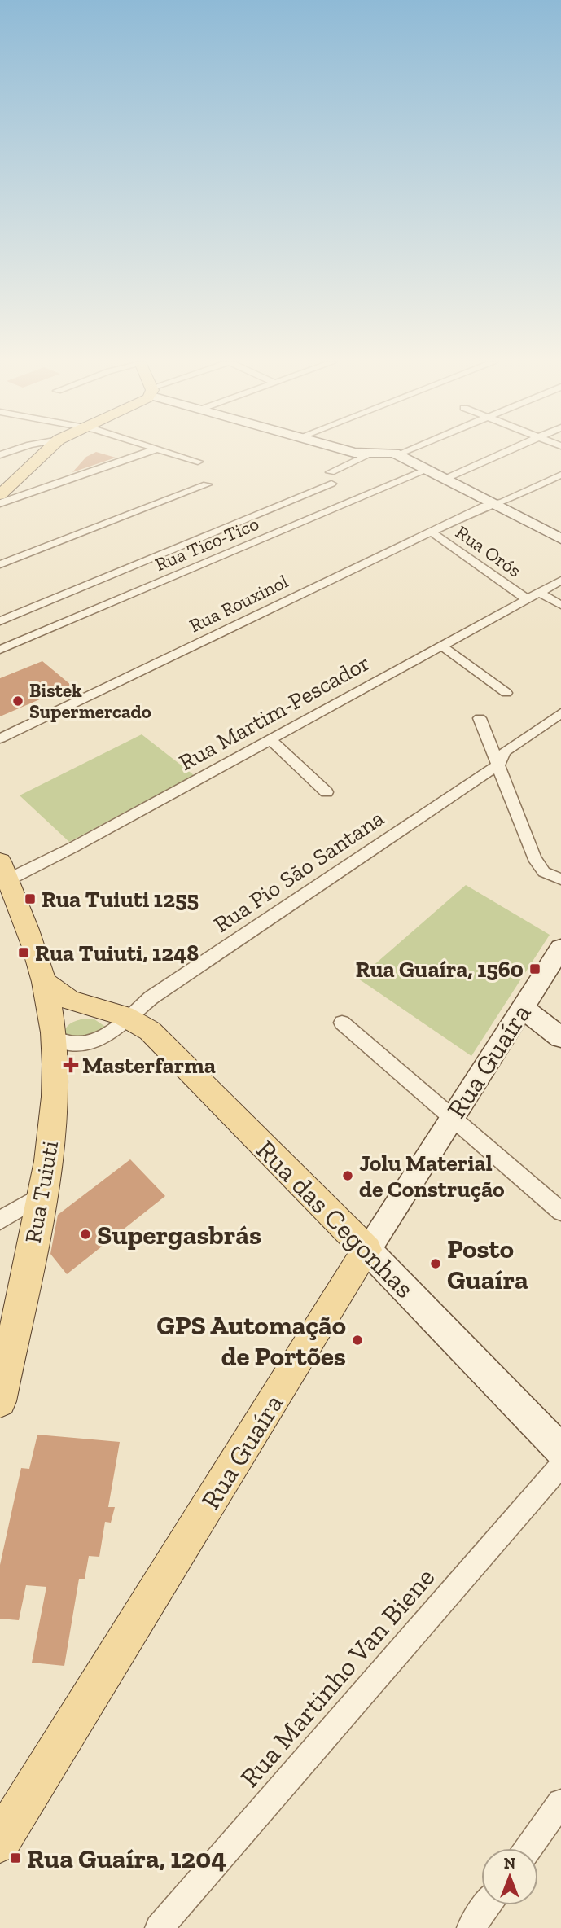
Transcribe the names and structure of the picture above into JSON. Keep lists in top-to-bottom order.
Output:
{
  "streets": {
    "main road": ["Rua Guaíra", "Rua Tuiuti", "Rua das Cegonhas"],
    "street": [
      "Rua Tico-Tico",
      "Rua Orós",
      "Rua Rouxinol",
      "Rua Martim-Pescador",
      "Rua Pio São Santana",
      "Rua Martinho Van Biene"
    ]
  },
  "crossings": [
    ["Rua Orós", "Rua Rouxinol"],
    ["Rua Orós", "Rua Martim-Pescador"],
    ["Rua Martim-Pescador", "Rua Tuiuti"],
    ["Rua Pio São Santana", "Rua Tuiuti"],
    ["Rua Pio São Santana", "Rua das Cegonhas"],
    ["Rua Guaíra", "Rua das Cegonhas"]
  ],
  "places": {
    "other": [
      "Bistek Supermercado",
      "Jolu Material de Construção",
      "Supergasbrás",
      "Posto Guaíra",
      "GPS Automação de Portões"
    ],
    "transit": [
      "Rua Tuiuti 1255",
      "Rua Tuiuti, 1248",
      "Rua Guaíra, 1560",
      "Rua Guaíra, 1204"
    ],
    "health": ["Masterfarma"]
  },
  "north": "top"
}
